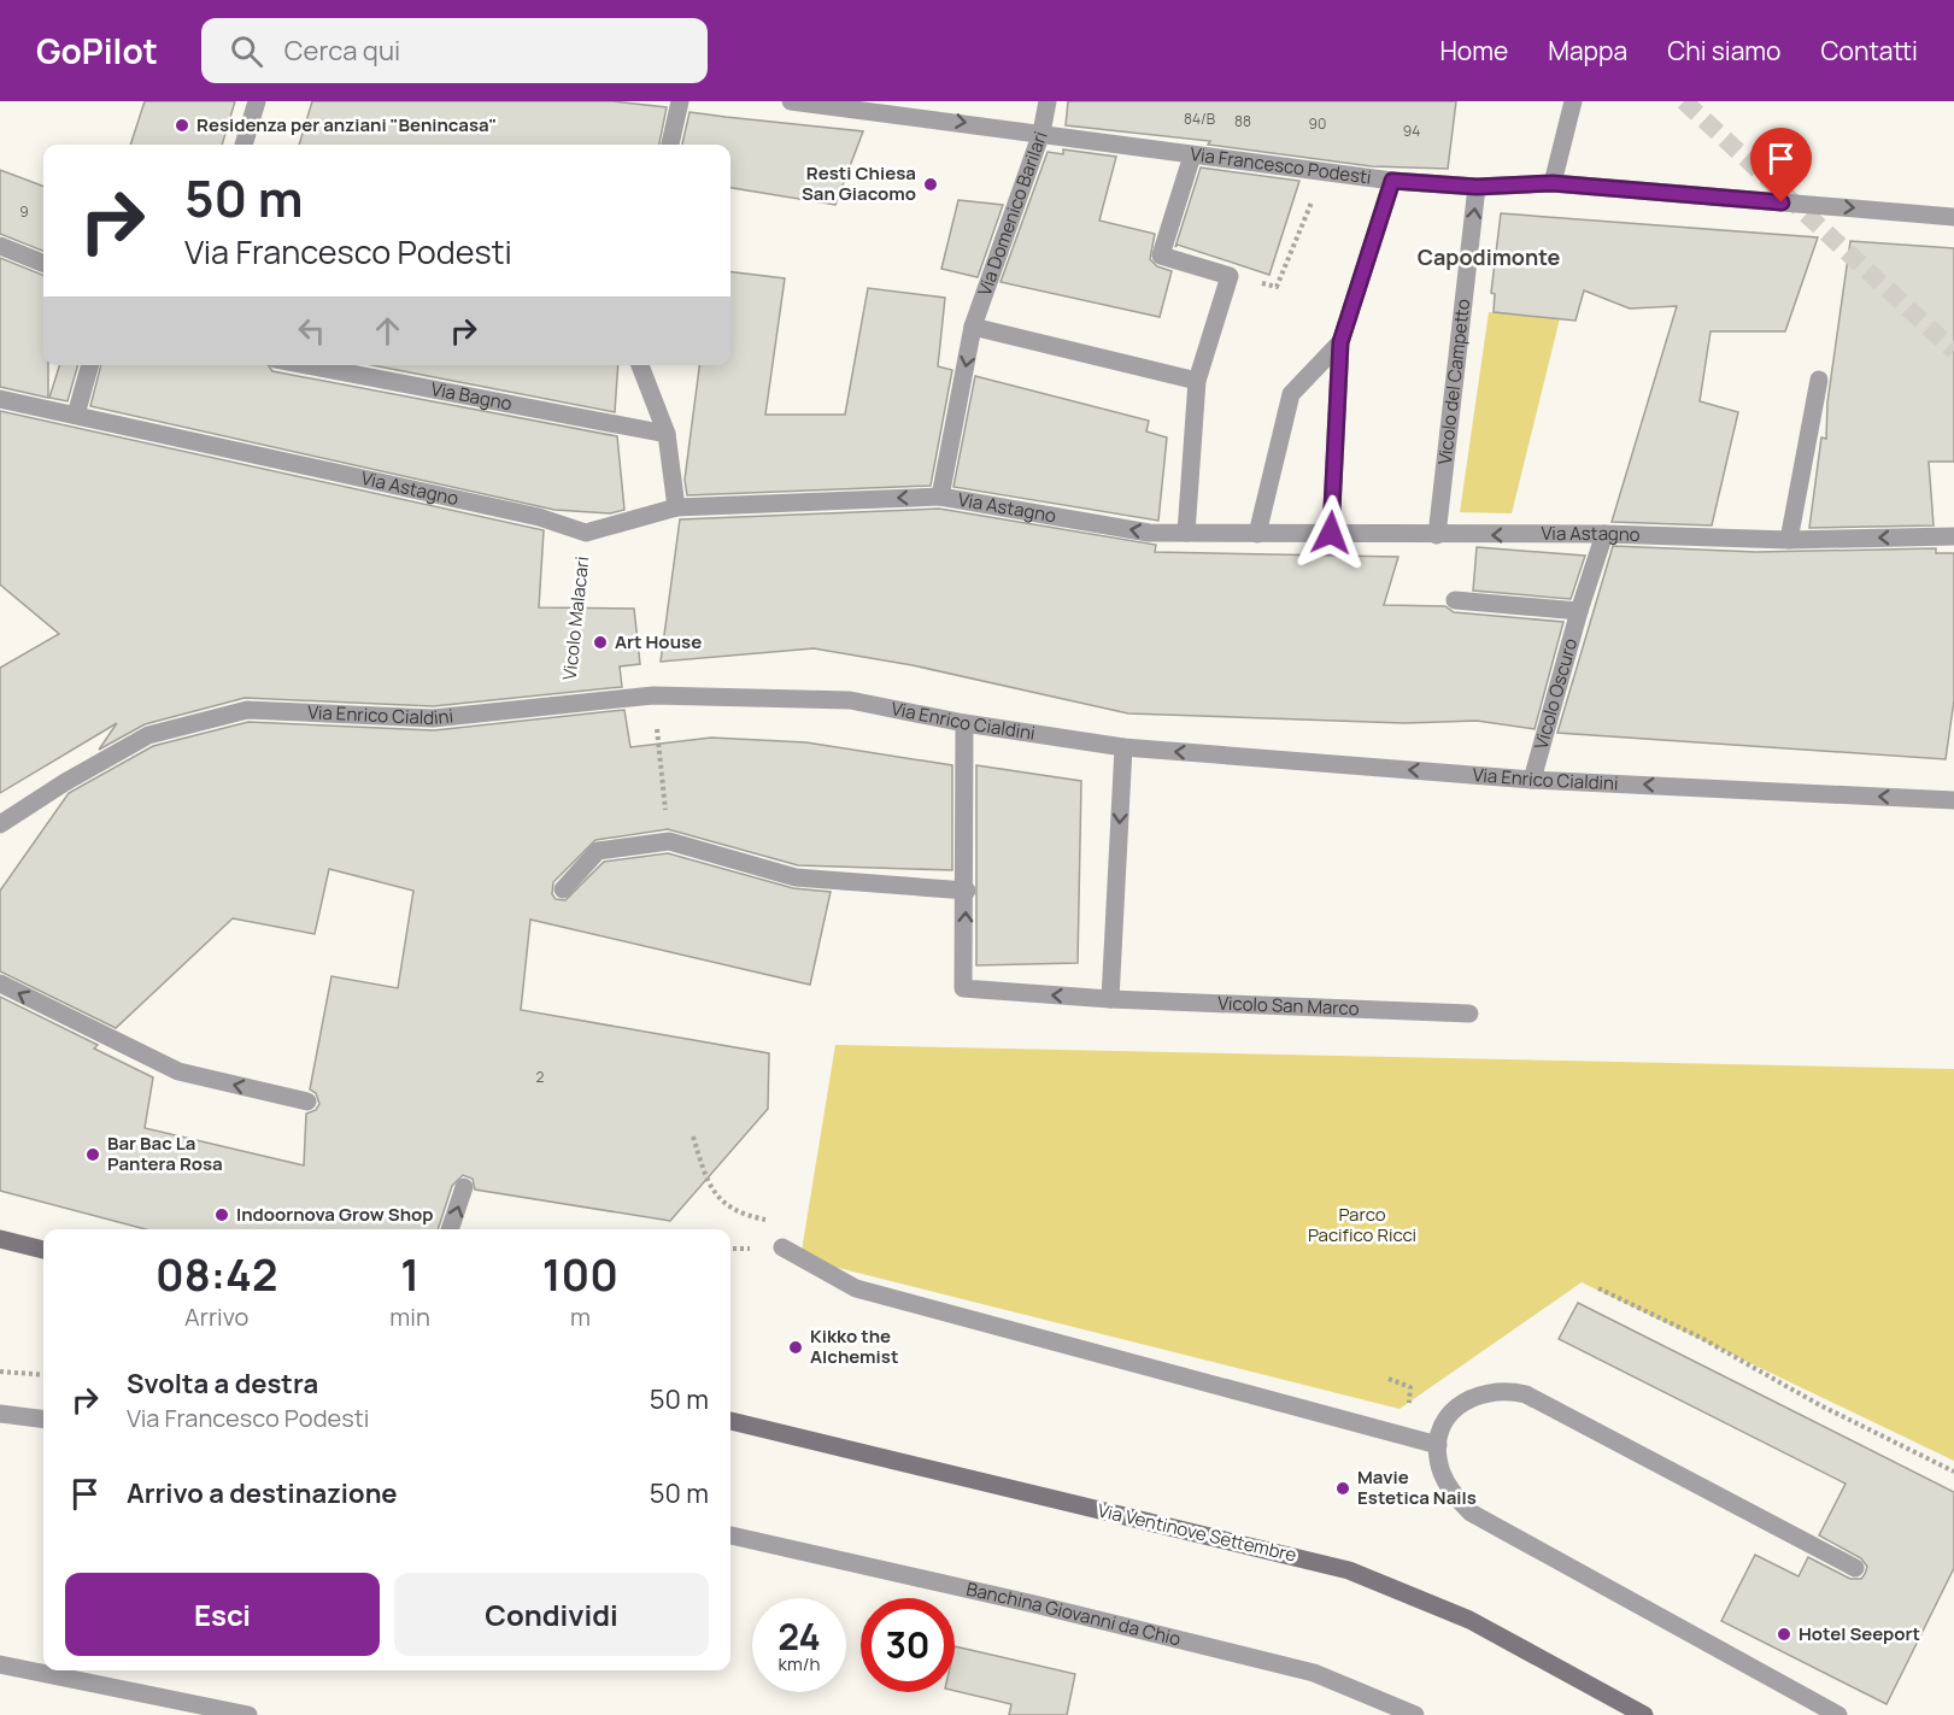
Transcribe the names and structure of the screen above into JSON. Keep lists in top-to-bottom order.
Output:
{
  "streets": {
    "street": [
      "Via Francesco Podesti",
      "Via Domenico Barilari",
      "Vicolo del Campetto",
      "Via Bagno",
      "Via Astagno",
      "Vicolo Oscuro",
      "Via Enrico Cialdini",
      "Vicolo San Marco",
      "Via Ventinove Settembre",
      "Banchina Giovanni da Chio"
    ],
    "path": ["Vicolo Malacari"]
  },
  "crossings": [
    ["Via Francesco Podesti", "Via Domenico Barilari"],
    ["Via Francesco Podesti", "Vicolo del Campetto"],
    ["Via Domenico Barilari", "Via Astagno"],
    ["Vicolo del Campetto", "Via Astagno"],
    ["Via Astagno", "Vicolo Malacari"],
    ["Via Astagno", "Vicolo Oscuro"],
    ["Vicolo Malacari", "Via Enrico Cialdini"],
    ["Vicolo Oscuro", "Via Enrico Cialdini"],
    ["Via Enrico Cialdini", "Vicolo San Marco"]
  ],
  "one_way": [
    "Via Francesco Podesti",
    "Via Domenico Barilari",
    "Via Astagno",
    "Via Enrico Cialdini"
  ],
  "districts": ["Capodimonte"],
  "parks": ["Parco Pacifico Ricci"],
  "places": [
    "Residenza per anziani \"Benincasa\"",
    "Resti Chiesa San Giacomo",
    "Art House",
    "Bar Bac La Pantera Rosa",
    "Indoornova Grow Shop",
    "Kikko the Alchemist",
    "Mavie Estetica Nails",
    "Hotel Seeport"
  ],
  "house_numbers": [
    "84/B",
    "88",
    "90",
    "94",
    "9",
    "2"
  ],
  "page": {
    "header": "GoPilot",
    "search": "Cerca qui",
    "nav": [
      "Home",
      "Mappa",
      "Chi siamo",
      "Contatti"
    ],
    "turn": ["50 m", "Via Francesco Podesti"],
    "eta": [
      "08:42",
      "Arrivo",
      "1",
      "min",
      "100",
      "m"
    ],
    "list": [
      {
        "name": "Svolta a destra",
        "note": "Via Francesco Podesti",
        "value": "50 m"
      },
      {
        "name": "Arrivo a destinazione",
        "value": "50 m"
      }
    ],
    "buttons": ["Esci", "Condividi"],
    "speed": "24 km/h",
    "limit": "30"
  }
}
